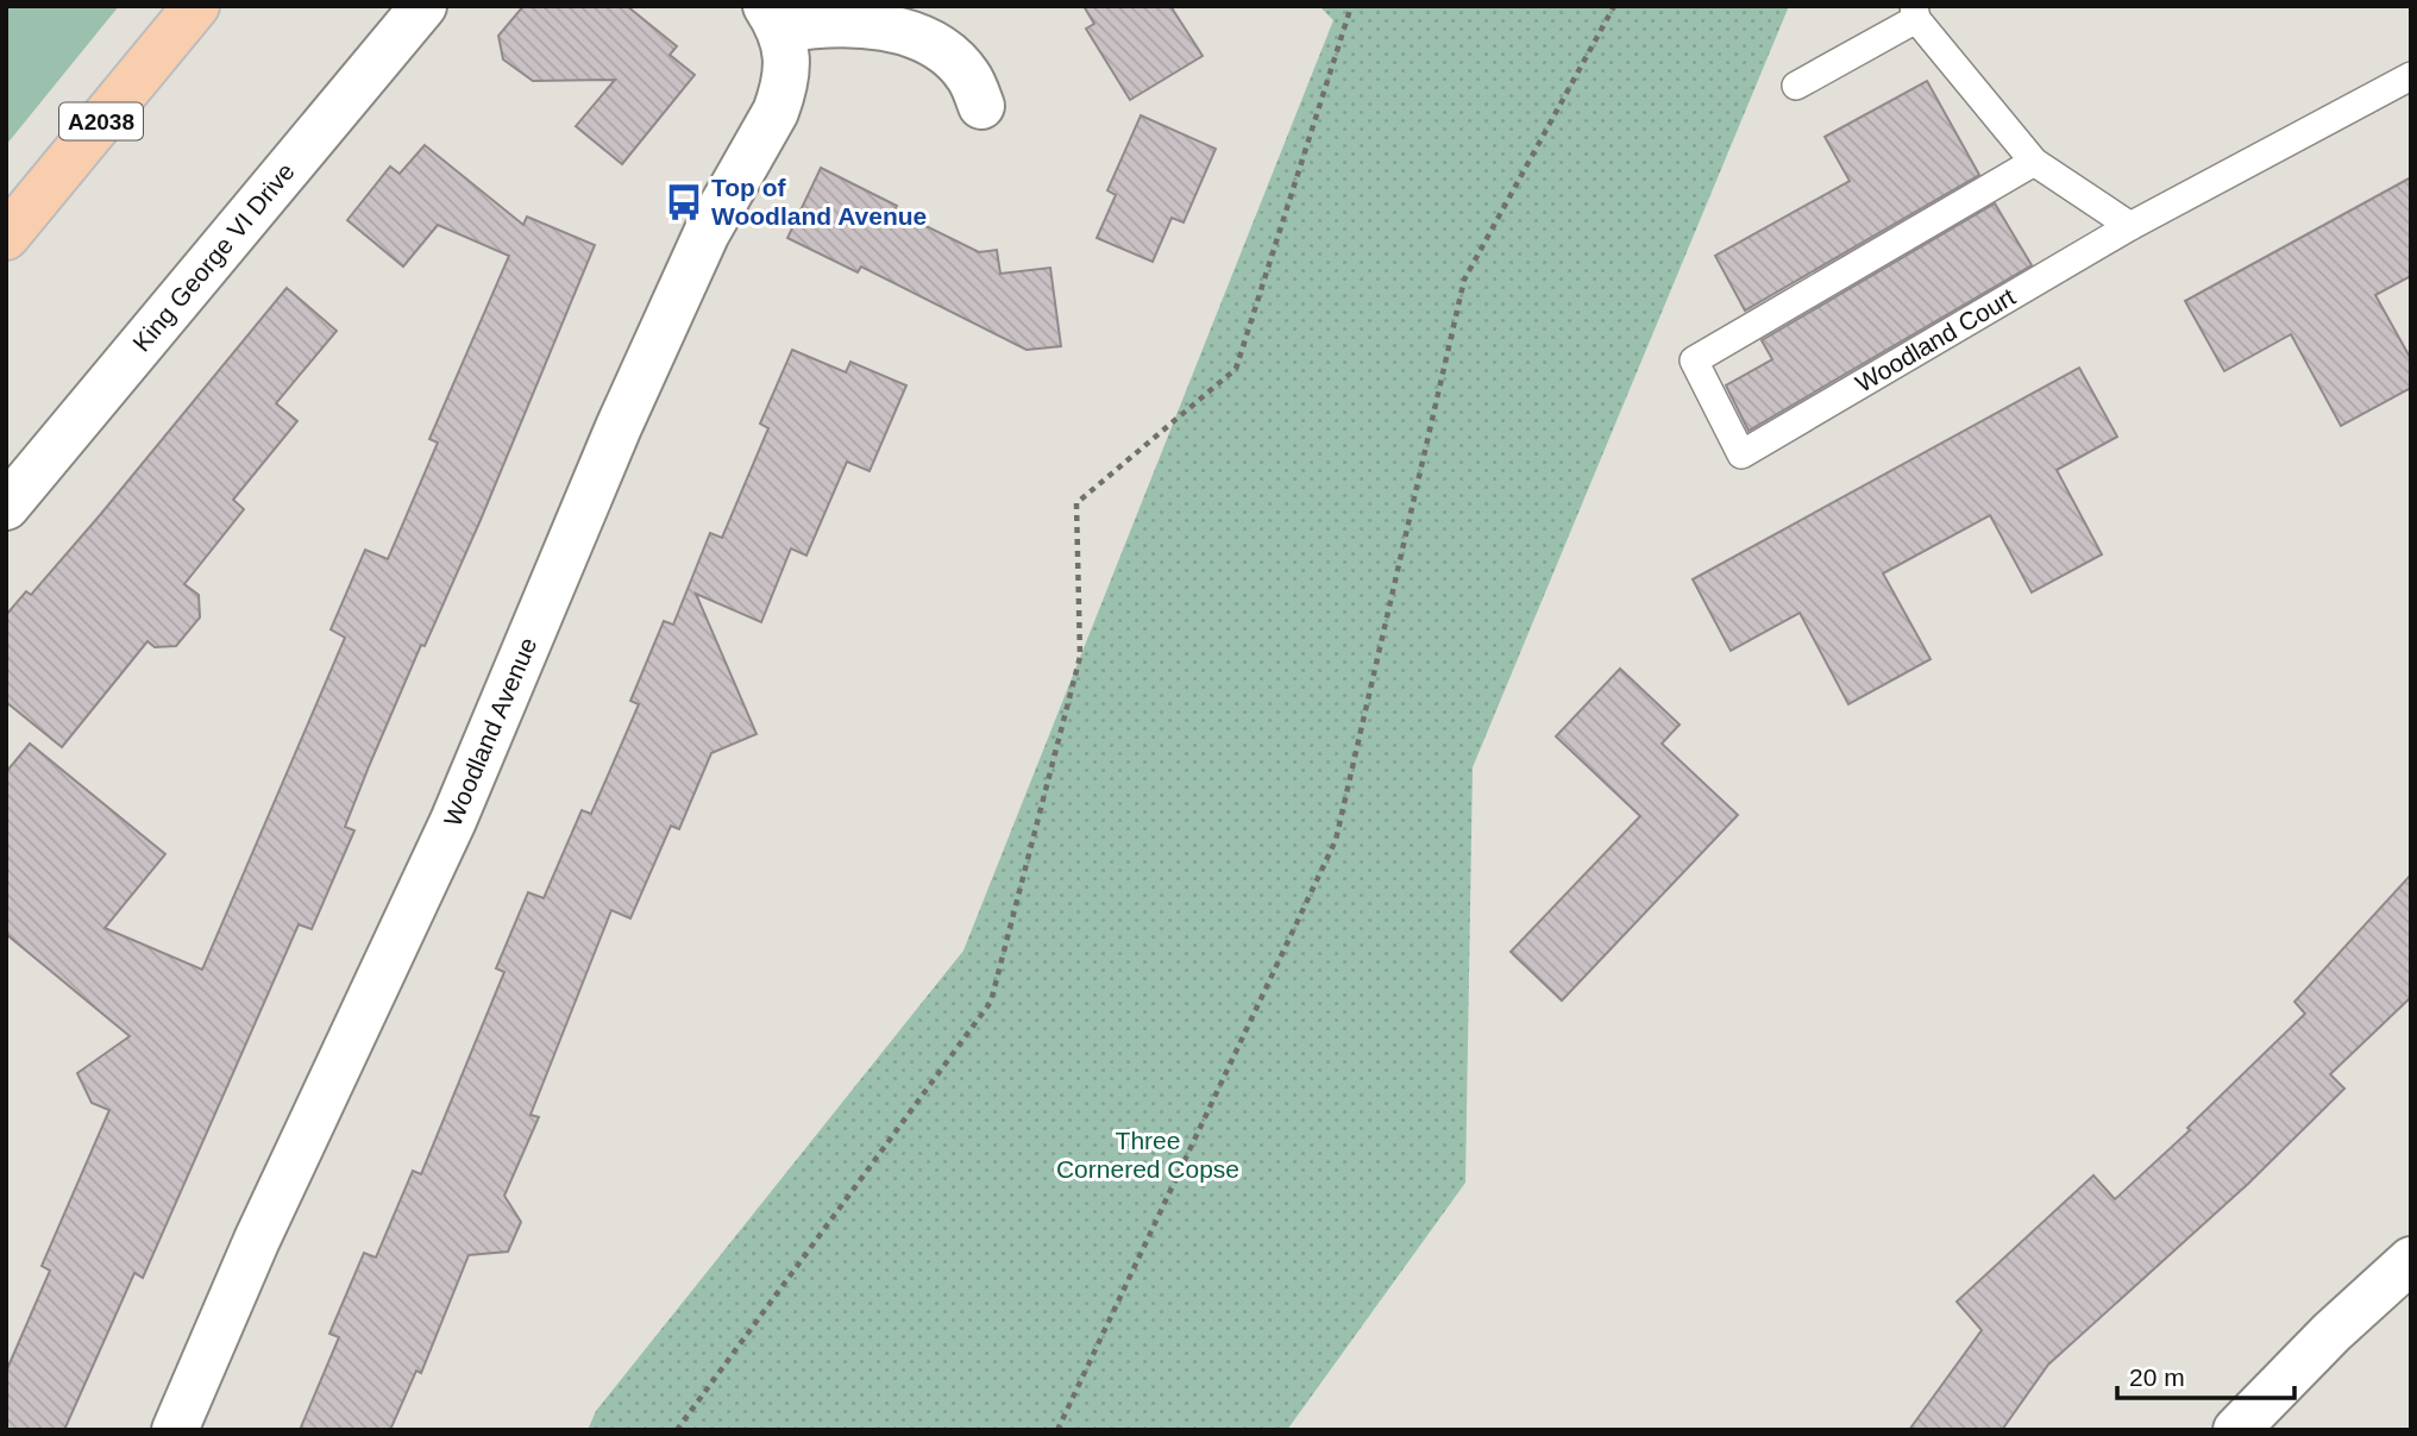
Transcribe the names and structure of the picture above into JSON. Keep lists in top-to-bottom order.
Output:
{
  "streets": {
    "main road": ["A2038"],
    "street": ["King George VI Drive", "Woodland Avenue"],
    "lane": ["Woodland Court"]
  },
  "parks": ["Three Cornered Copse"],
  "places": {
    "bus stop": ["Top of Woodland Avenue"]
  },
  "scale_bar": "20 m"
}
